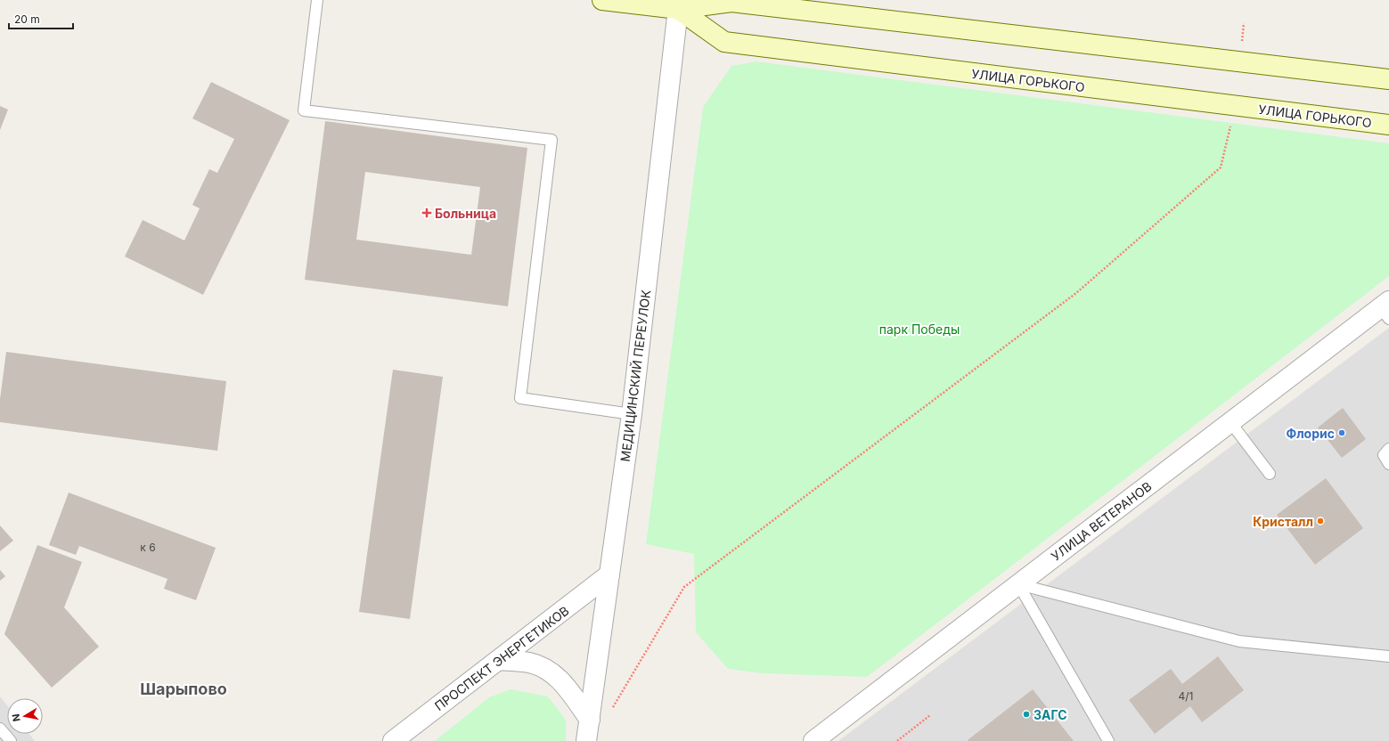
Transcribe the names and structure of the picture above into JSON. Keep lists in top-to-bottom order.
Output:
{
  "streets": {
    "main road": ["УЛИЦА ГОРЬКОГО"],
    "street": ["МЕДИЦИНСКИЙ ПЕРЕУЛОК", "УЛИЦА ВЕТЕРАНОВ", "ПРОСПЕКТ ЭНЕРГЕТИКОВ"]
  },
  "crossings": [
    ["УЛИЦА ГОРЬКОГО", "МЕДИЦИНСКИЙ ПЕРЕУЛОК"],
    ["МЕДИЦИНСКИЙ ПЕРЕУЛОК", "ПРОСПЕКТ ЭНЕРГЕТИКОВ"]
  ],
  "districts": ["Шарыпово"],
  "parks": ["парк Победы"],
  "places": {
    "health": ["Больница"],
    "other": ["Флорис", "Кристалл", "ЗАГС"]
  },
  "house_numbers": ["к 6", "4/1"],
  "scale_bar": "20 m",
  "north": "left"
}
